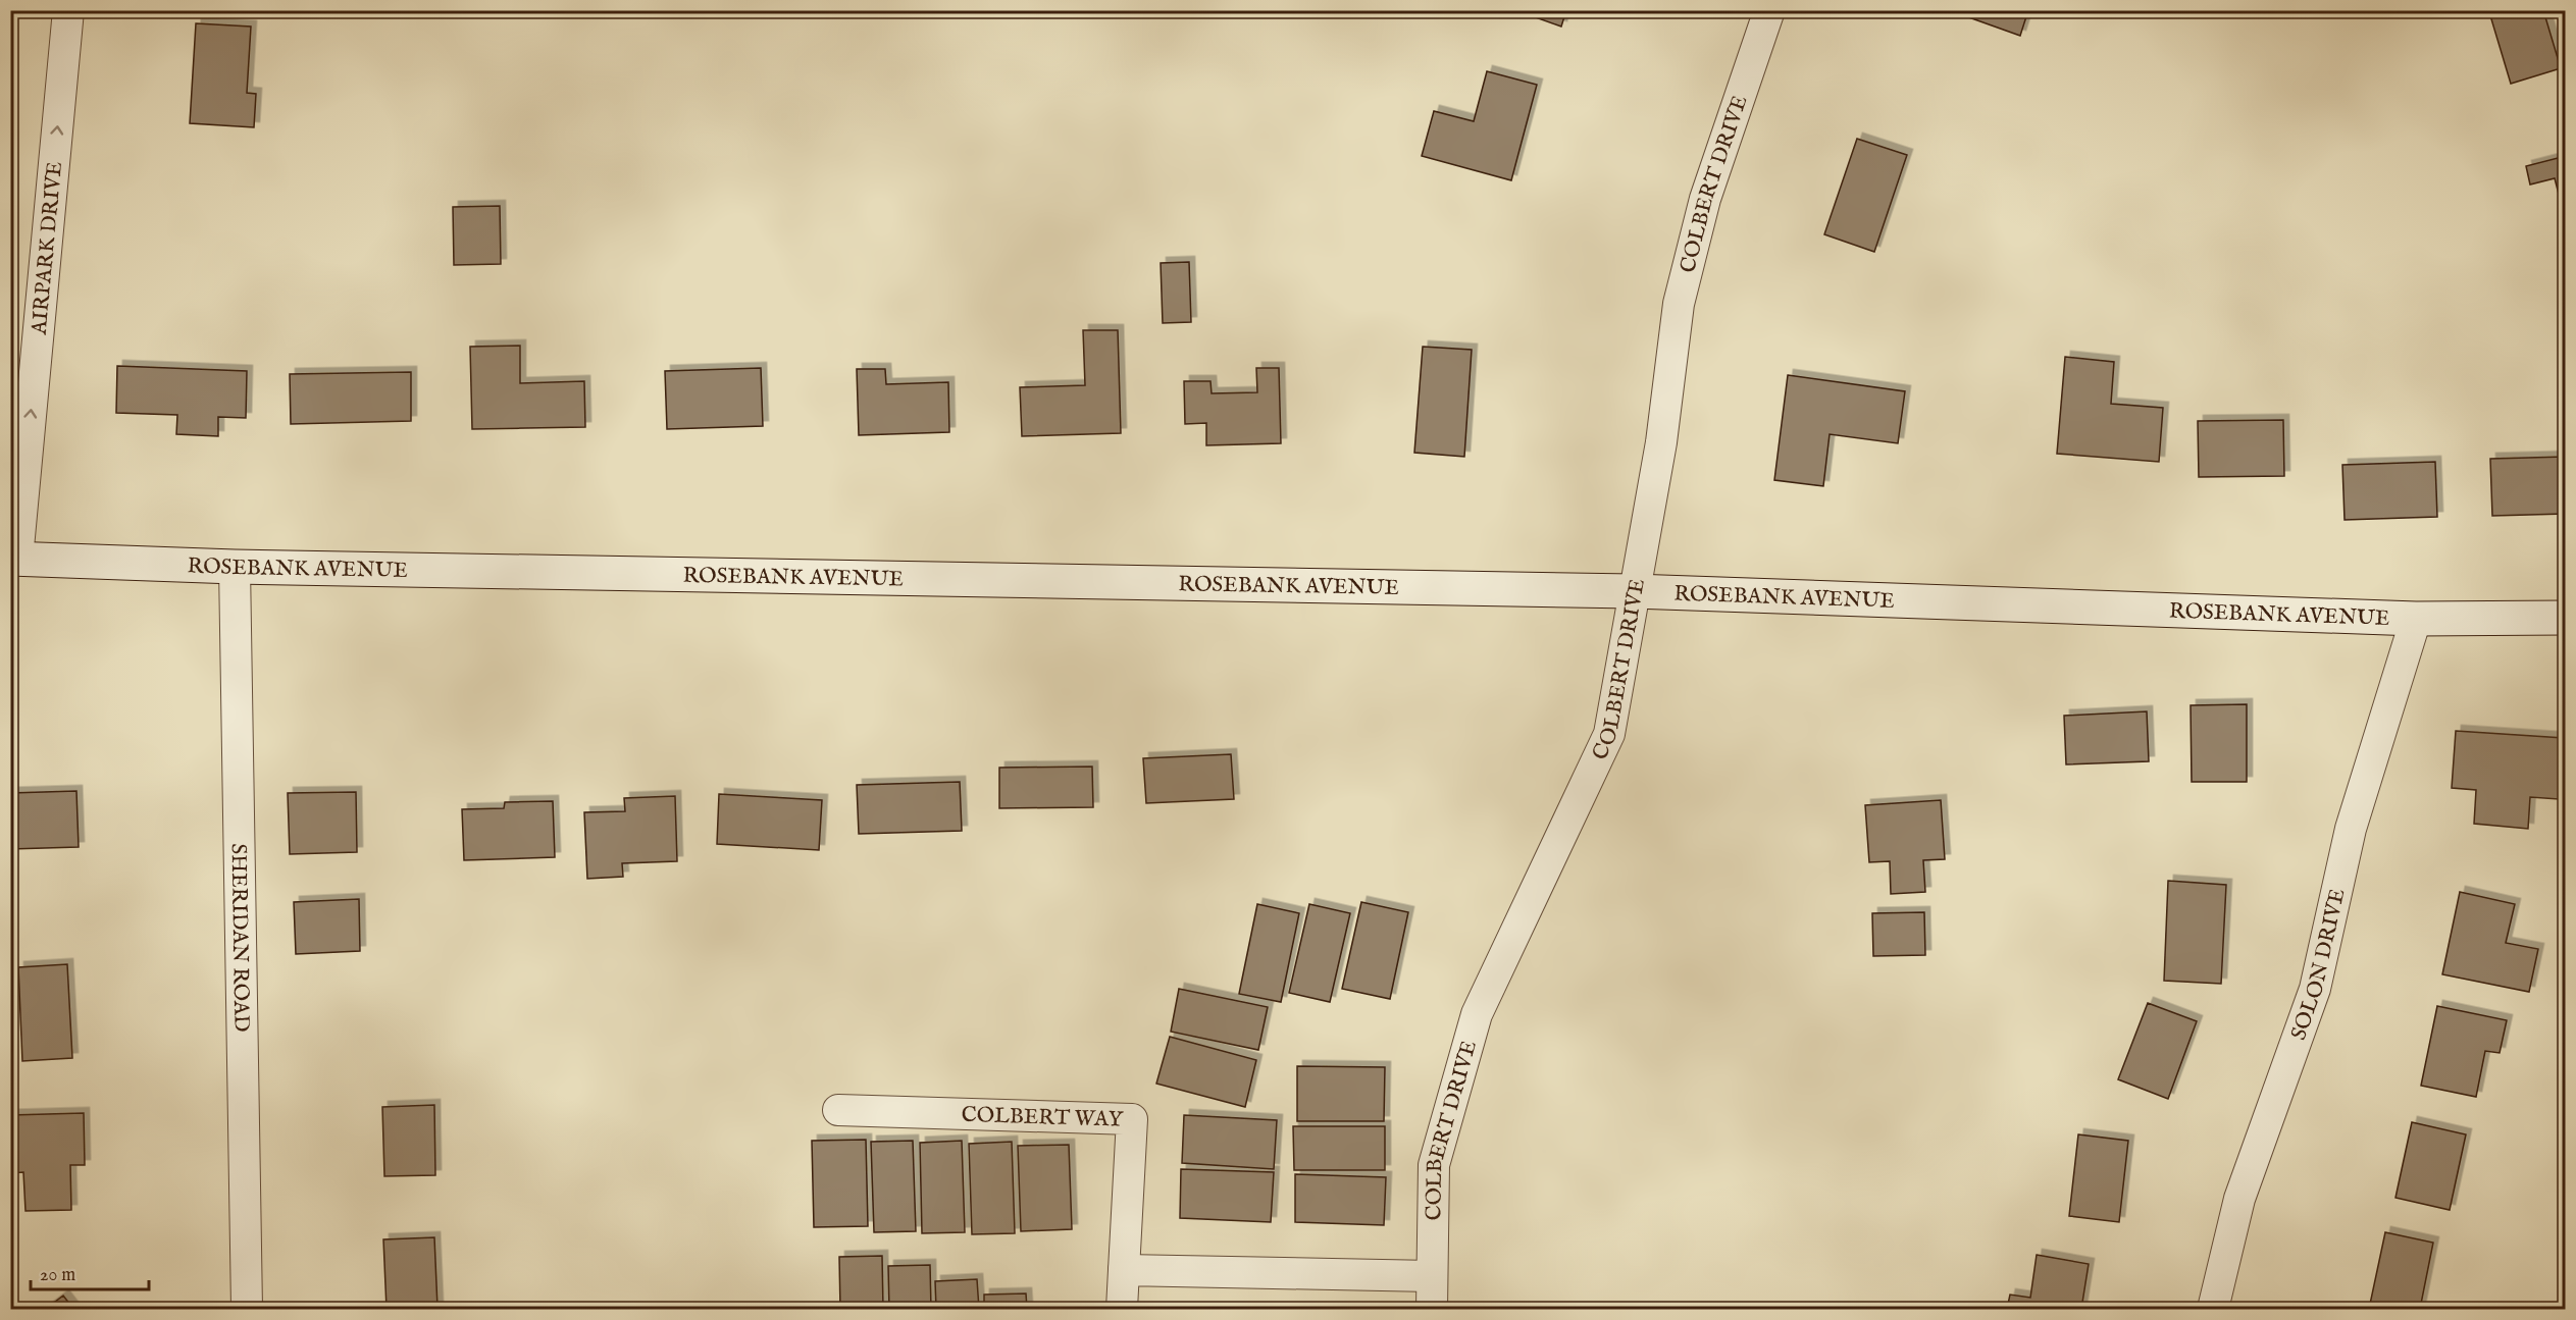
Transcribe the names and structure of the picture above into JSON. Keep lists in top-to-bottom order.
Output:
{
  "streets": {
    "street": [
      "COLBERT DRIVE",
      "AIRPARK DRIVE",
      "ROSEBANK AVENUE",
      "SHERIDAN ROAD",
      "SOLON DRIVE",
      "COLBERT WAY"
    ]
  },
  "crossings": [
    ["COLBERT DRIVE", "ROSEBANK AVENUE"],
    ["AIRPARK DRIVE", "ROSEBANK AVENUE"],
    ["ROSEBANK AVENUE", "SHERIDAN ROAD"],
    ["ROSEBANK AVENUE", "SOLON DRIVE"]
  ],
  "one_way": ["AIRPARK DRIVE"],
  "scale_bar": "20 m"
}
